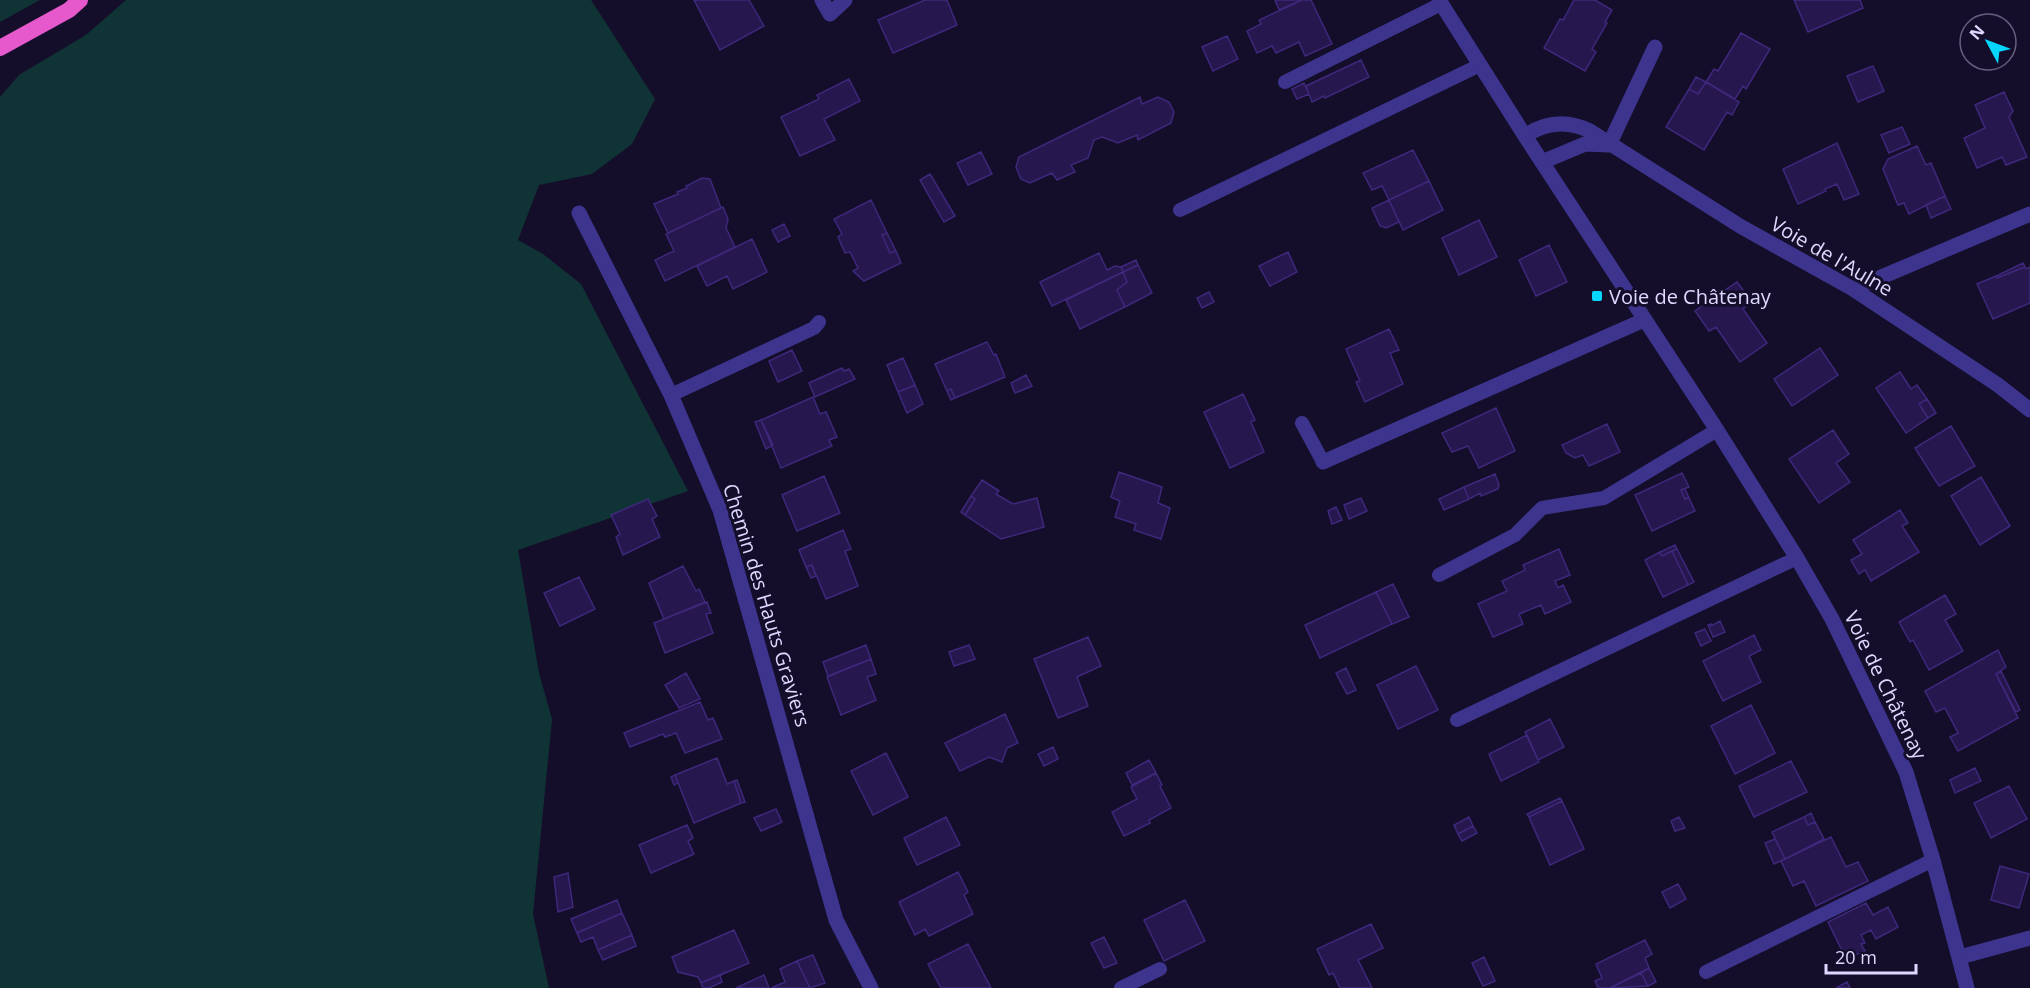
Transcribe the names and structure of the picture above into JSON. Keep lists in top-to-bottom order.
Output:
{
  "streets": {
    "street": ["Voie de l'Aulne", "Chemin des Hauts Graviers", "Voie de Châtenay"]
  },
  "crossings": [
    ["Voie de l'Aulne", "Voie de Châtenay"]
  ],
  "places": {
    "transit": ["Voie de Châtenay"]
  },
  "scale_bar": "20 m",
  "north": "top left"
}
